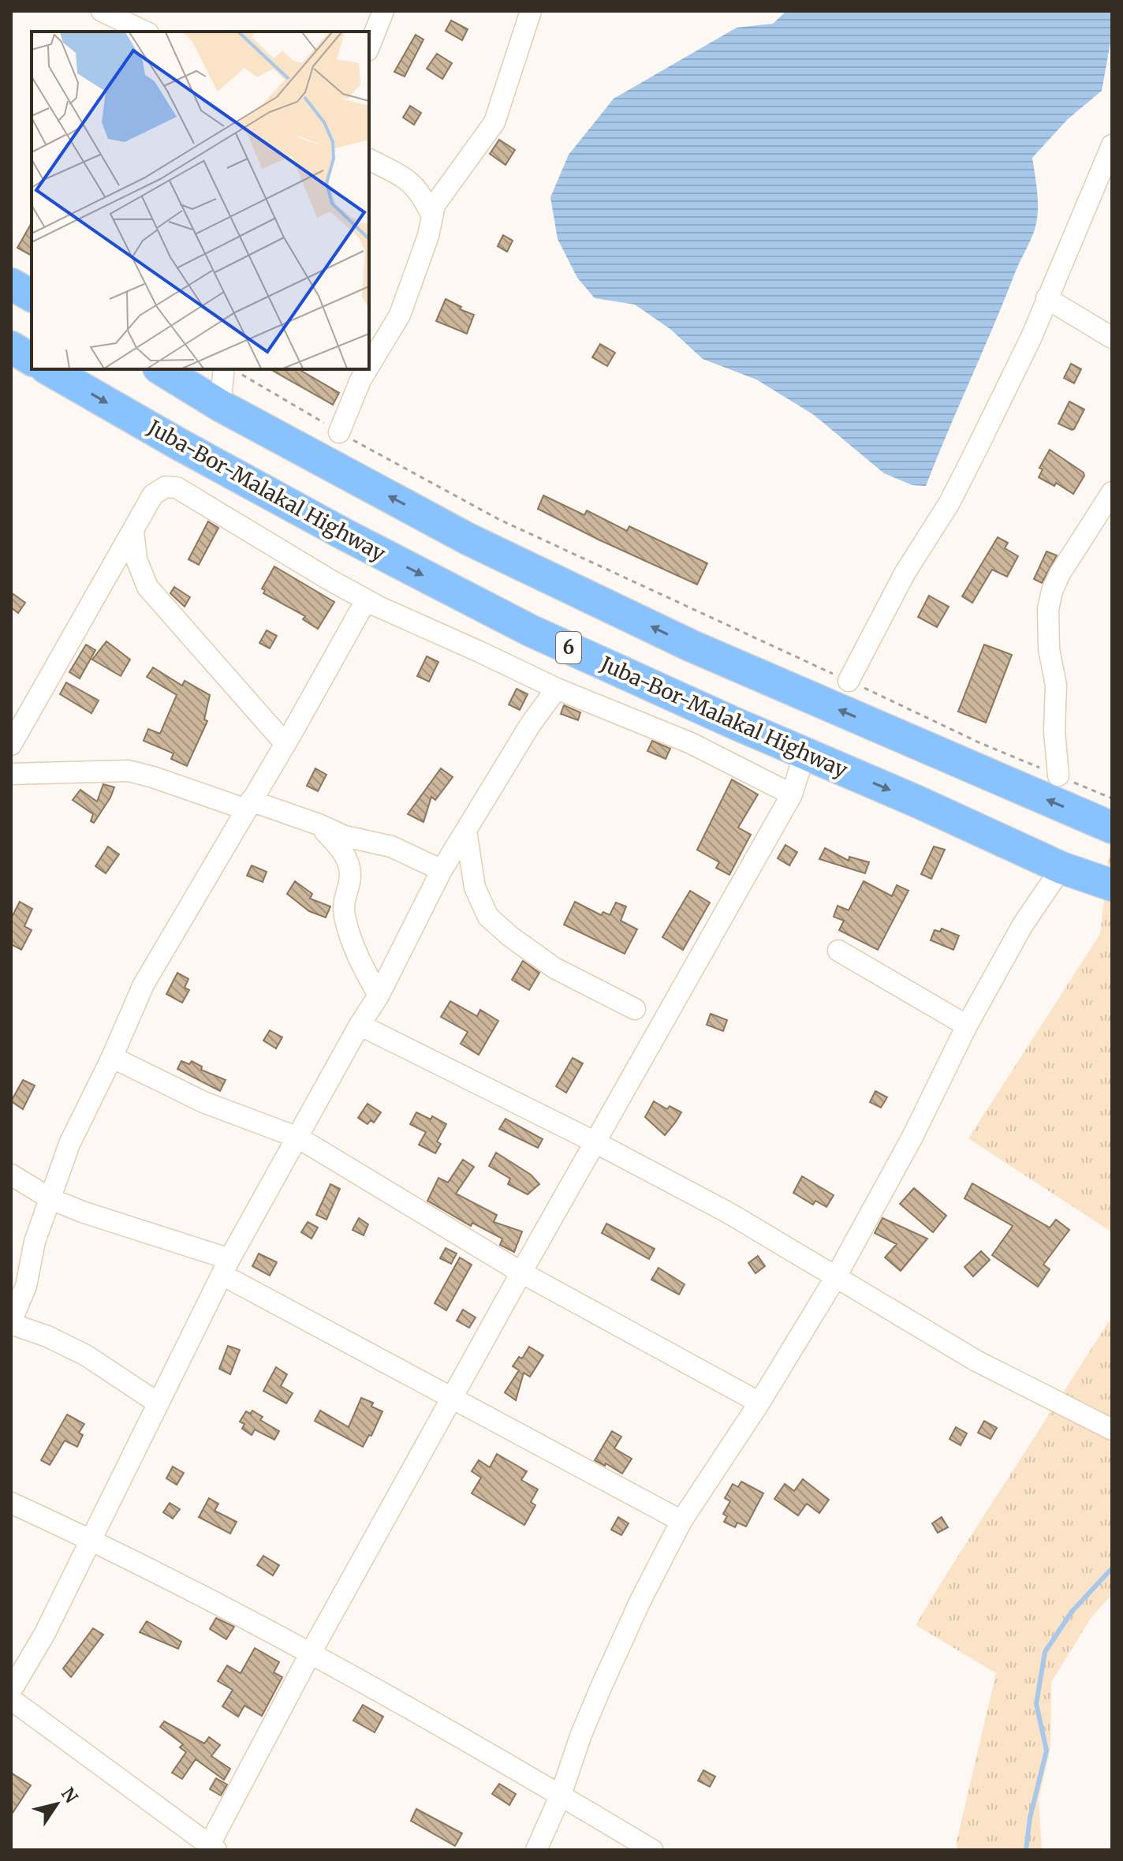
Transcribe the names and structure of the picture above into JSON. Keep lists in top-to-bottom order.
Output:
{
  "streets": {
    "highway": ["Juba-Bor-Malakal Highway", "6"]
  },
  "north": "top right"
}
